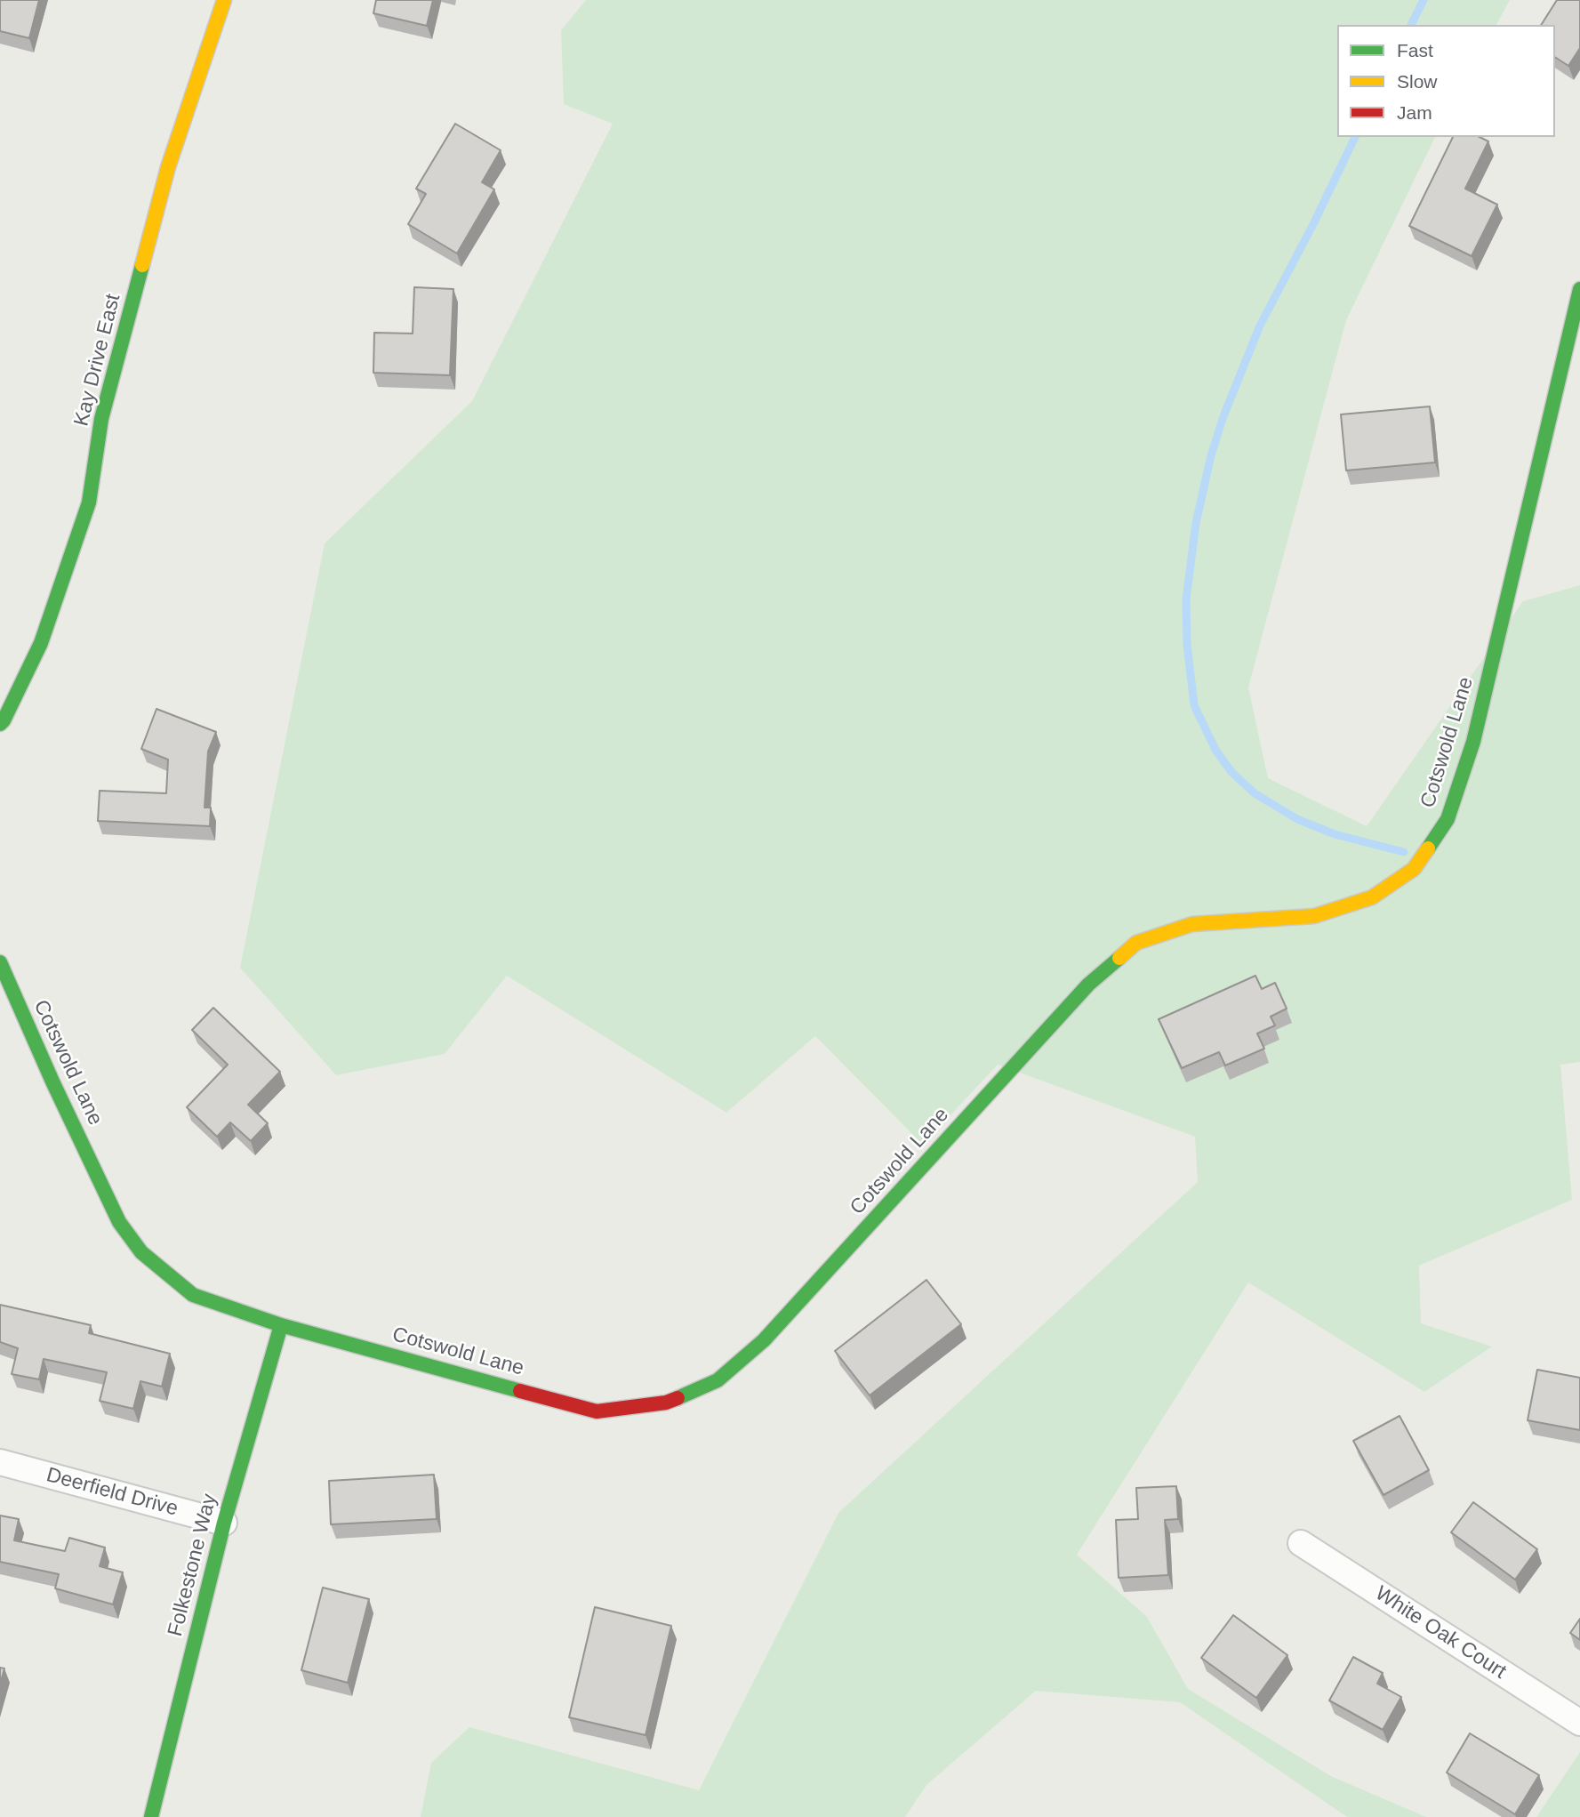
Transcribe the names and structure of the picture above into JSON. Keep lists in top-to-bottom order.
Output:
{
  "streets": {
    "street": [
      "Kay Drive East",
      "Cotswold Lane",
      "Deerfield Drive",
      "Folkestone Way",
      "White Oak Court"
    ]
  },
  "crossings": [
    ["Cotswold Lane", "Folkestone Way"],
    ["Deerfield Drive", "Folkestone Way"]
  ],
  "legend": ["Fast", "Slow", "Jam"]
}
